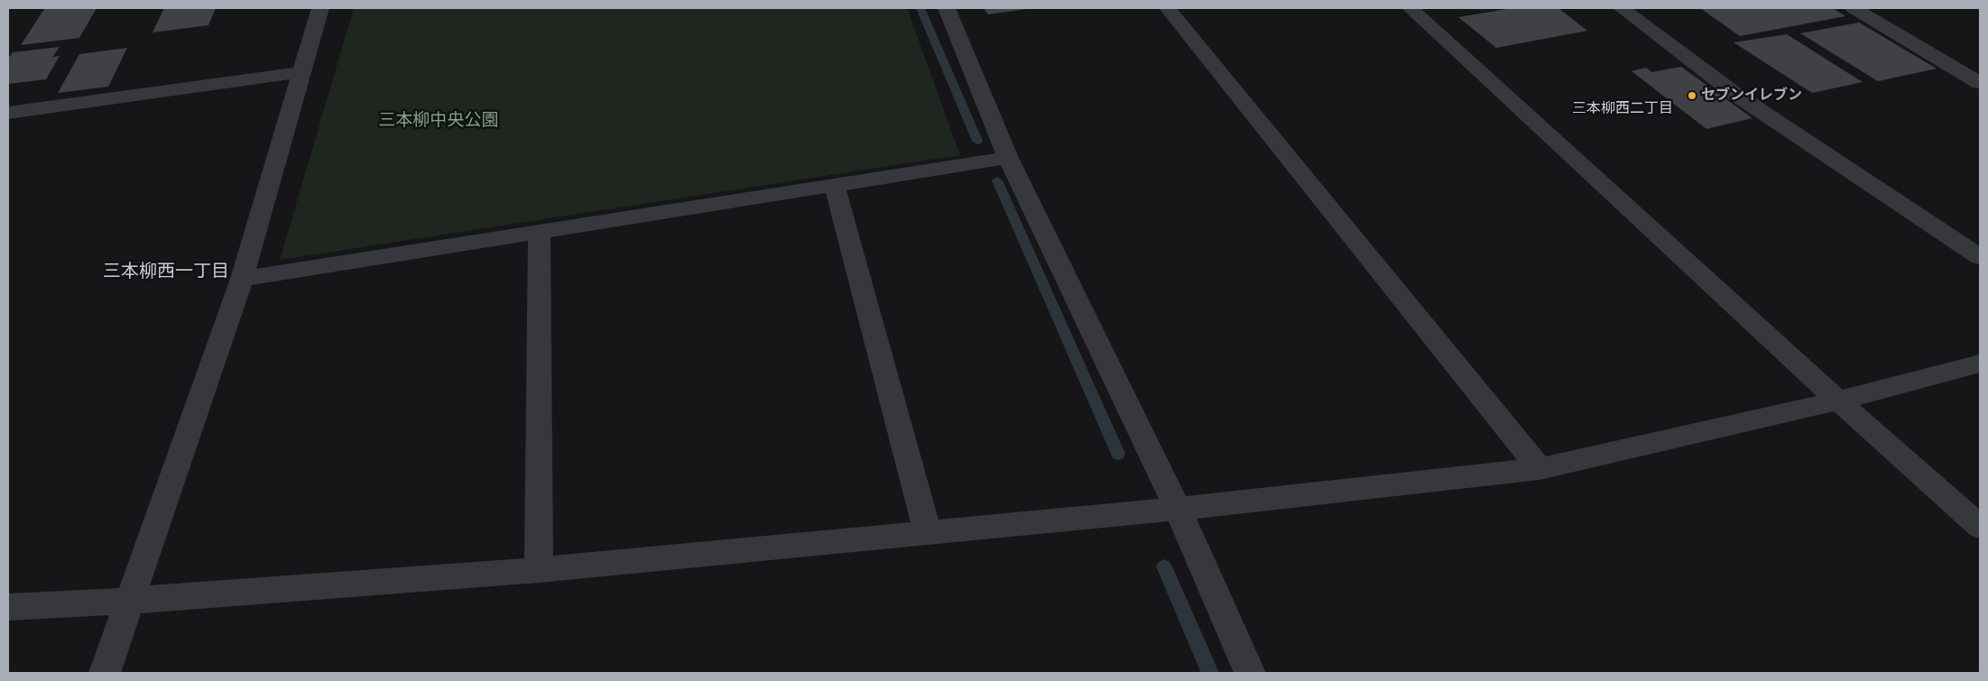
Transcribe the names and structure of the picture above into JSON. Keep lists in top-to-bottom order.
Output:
{
  "districts": ["三本柳西二丁目", "三本柳西一丁目"],
  "parks": ["三本柳中央公園"],
  "places": ["セブンイレブン"]
}
